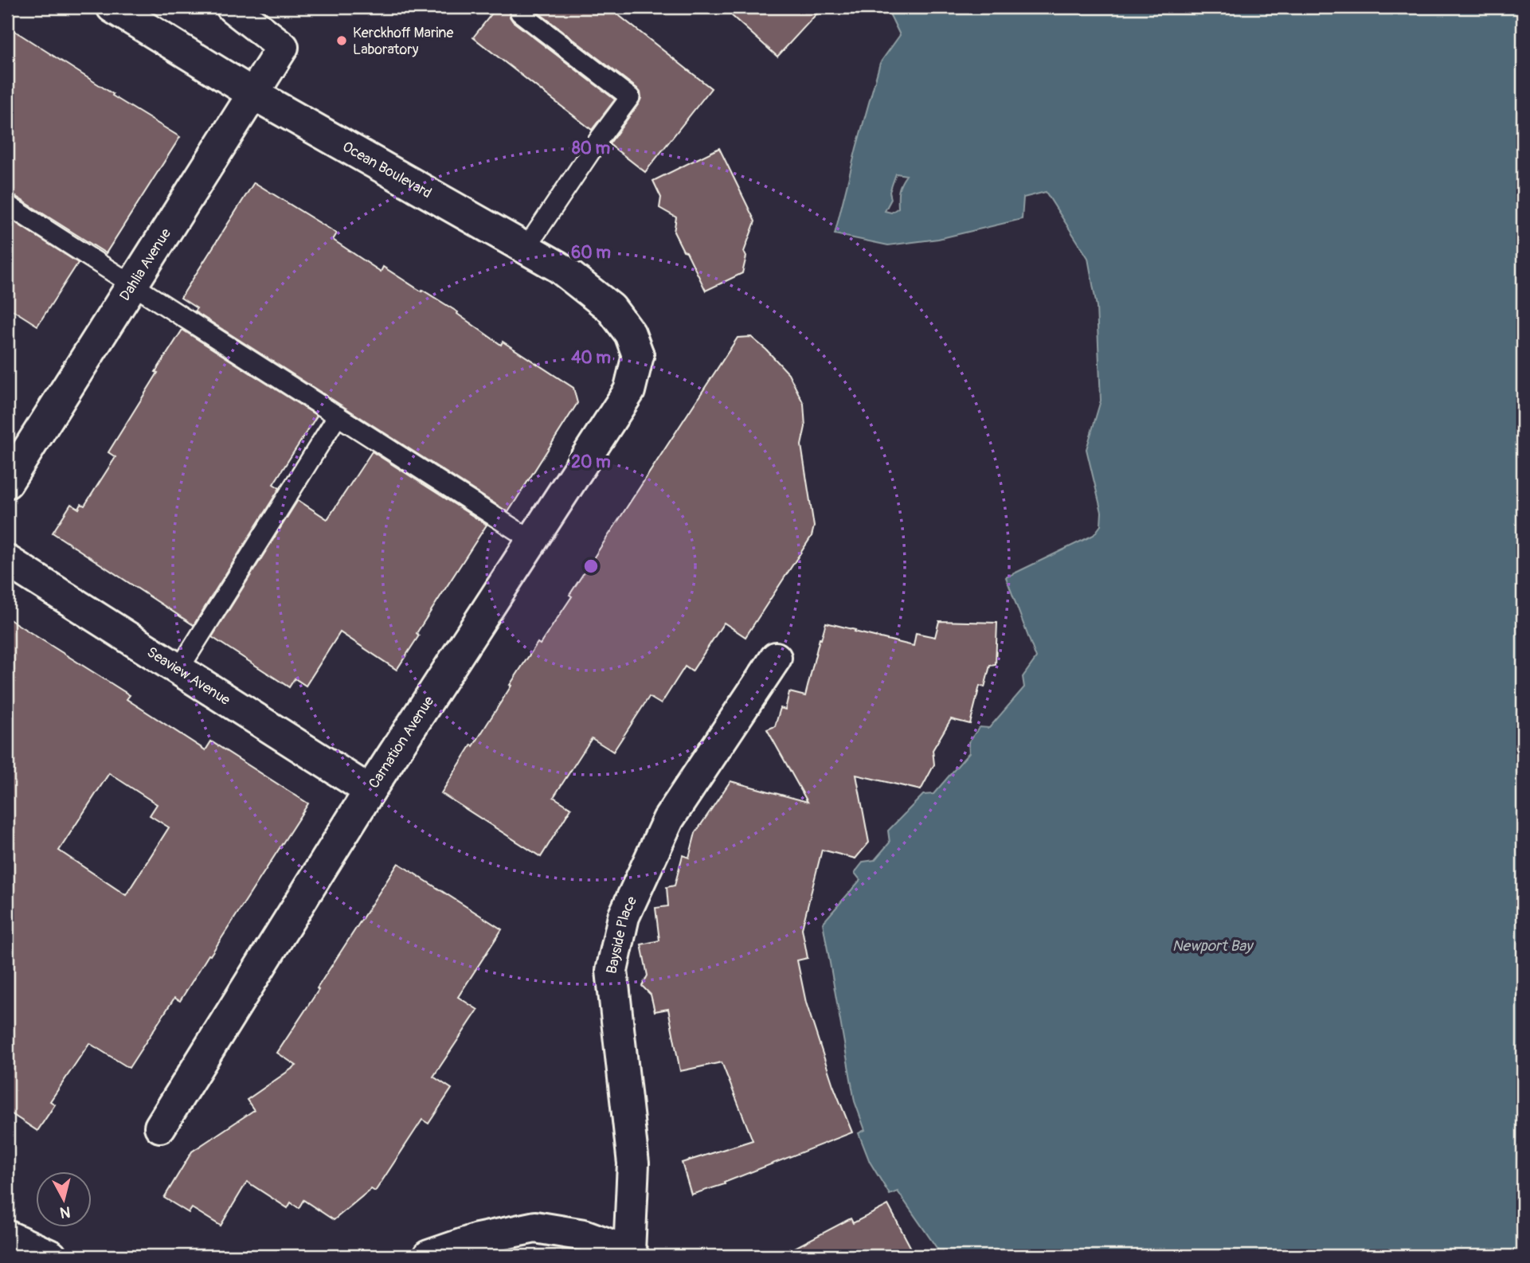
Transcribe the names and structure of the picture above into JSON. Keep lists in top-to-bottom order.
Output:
{
  "streets": {
    "street": [
      "Ocean Boulevard",
      "Dahlia Avenue",
      "Seaview Avenue",
      "Carnation Avenue",
      "Bayside Place"
    ]
  },
  "crossings": [
    ["Ocean Boulevard", "Dahlia Avenue"],
    ["Ocean Boulevard", "Carnation Avenue"],
    ["Seaview Avenue", "Carnation Avenue"]
  ],
  "water": ["Newport Bay"],
  "places": ["Kerckhoff Marine Laboratory"],
  "north": "bottom",
  "rings": [
    "80 m",
    "60 m",
    "40 m",
    "20 m"
  ]
}
